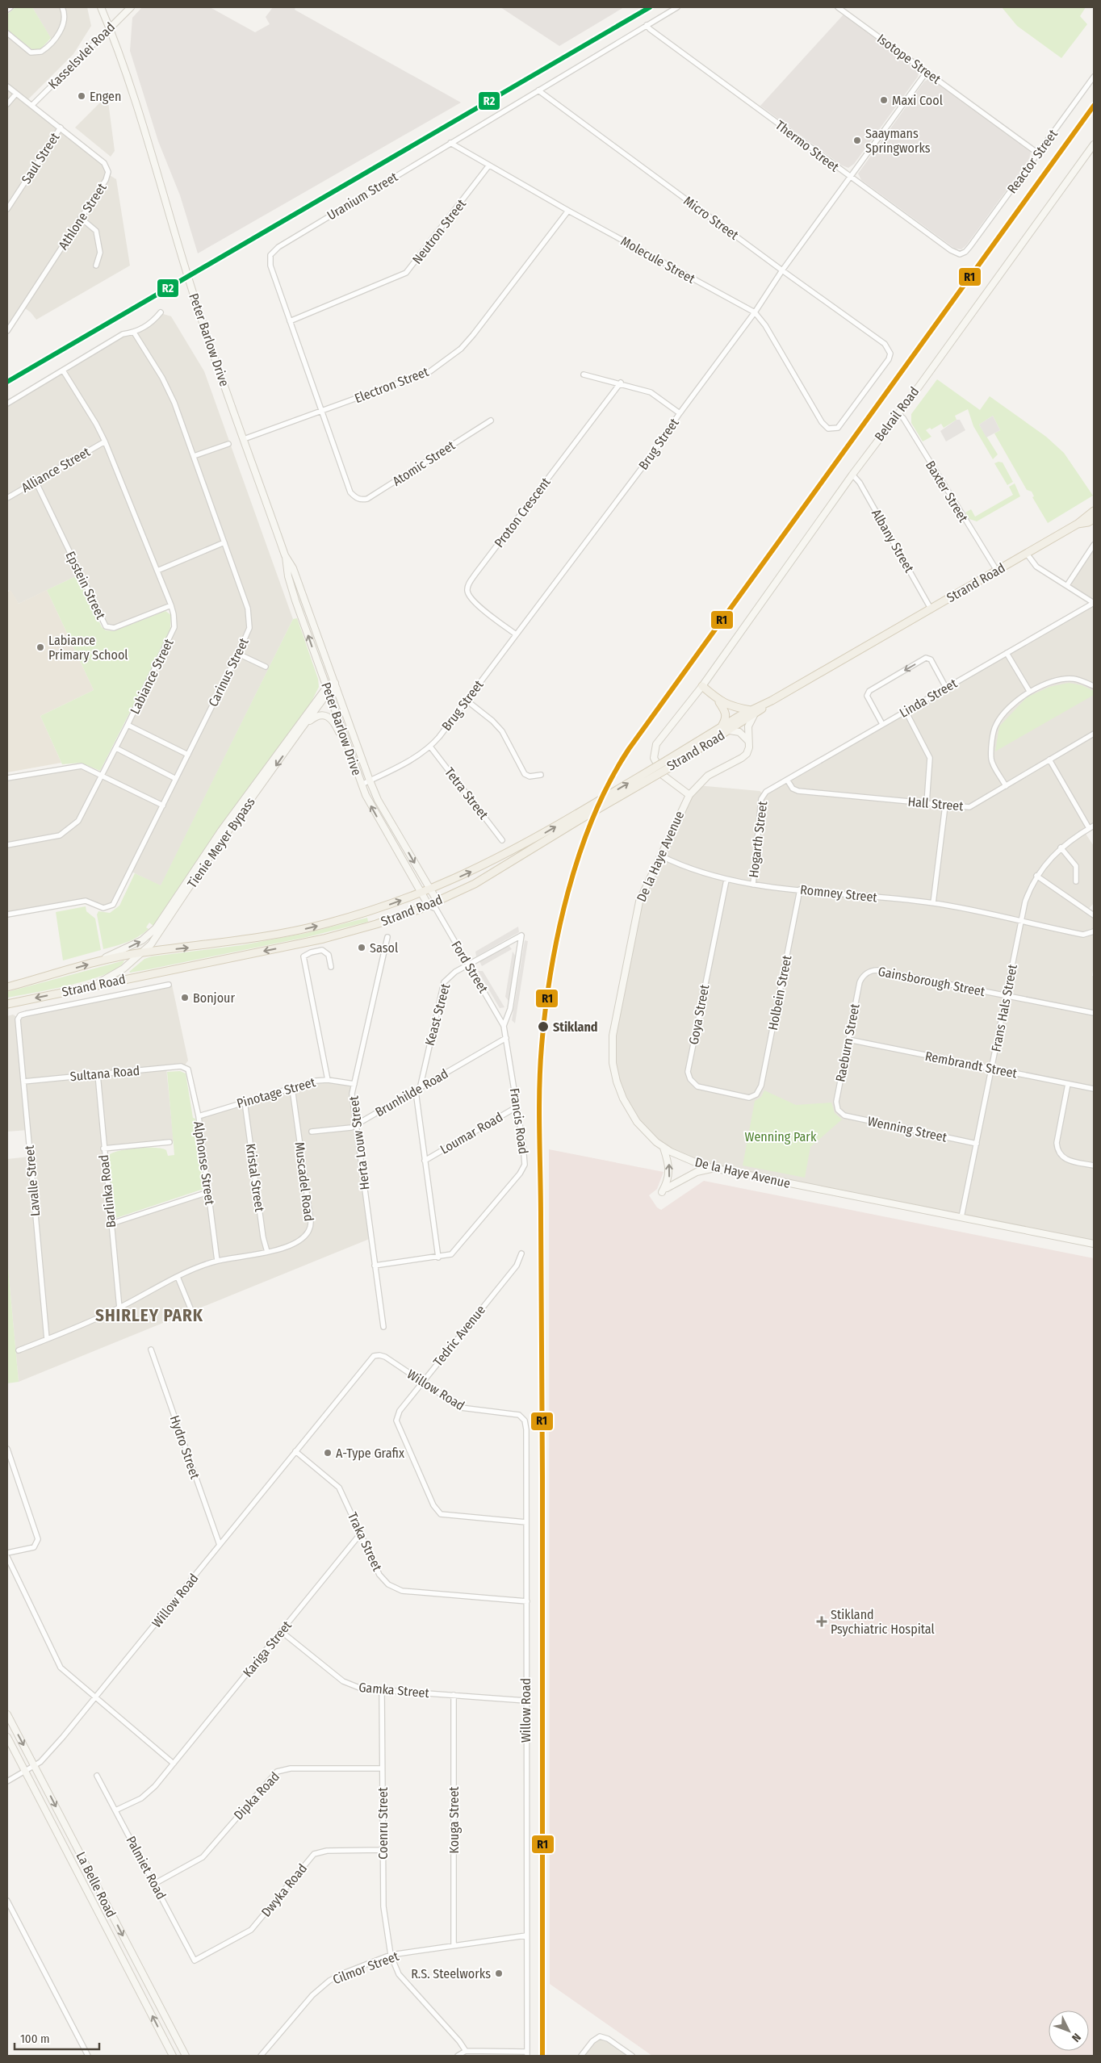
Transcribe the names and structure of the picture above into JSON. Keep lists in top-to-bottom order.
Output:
{
  "streets": {
    "main road": ["Strand Road"],
    "street": [
      "Kasselsvlei Road",
      "Isotope Street",
      "Thermo Street",
      "Saul Street",
      "Reactor Street",
      "Uranium Street",
      "Athlone Street",
      "Micro Street",
      "Neutron Street",
      "Molecule Street",
      "Peter Barlow Drive",
      "Electron Street",
      "Belrail Road",
      "Brug Street",
      "Atomic Street",
      "Alliance Street",
      "Baxter Street",
      "Proton Crescent",
      "Albany Street",
      "Epstein Street",
      "Carinus Street",
      "Labiance Street",
      "Linda Street",
      "Tetra Street",
      "Hall Street",
      "Hogarth Street",
      "Tienie Meyer Bypass",
      "De la Haye Avenue",
      "Romney Street",
      "Ford Street",
      "Gainsborough Street",
      "Holbein Street",
      "Frans Hals Street",
      "Keast Street",
      "Goya Street",
      "Raeburn Street",
      "Rembrandt Street",
      "Sultana Road",
      "Pinotage Street",
      "Brunhilde Road",
      "Francis Road",
      "Wenning Street",
      "Loumar Road",
      "Herta Louw Street",
      "Alphonse Street",
      "Kristal Street",
      "Lavalle Street",
      "Muscadel Road",
      "Barlinka Road",
      "Tedric Avenue",
      "Willow Road",
      "Hydro Street",
      "Traka Street",
      "Kariga Street",
      "Gamka Street",
      "Dipka Road",
      "Kouga Street",
      "Coenru Street",
      "Palmiet Road",
      "La Belle Road",
      "Dwyka Road",
      "Cilmor Street"
    ]
  },
  "crossings": [
    ["Kasselsvlei Road", "Athlone Street"],
    ["Kasselsvlei Road", "Peter Barlow Drive"],
    ["Isotope Street", "Reactor Street"],
    ["Isotope Street", "Brug Street"],
    ["Thermo Street", "Reactor Street"],
    ["Thermo Street", "Uranium Street"],
    ["Thermo Street", "Brug Street"],
    ["Saul Street", "Athlone Street"],
    ["Uranium Street", "Micro Street"],
    ["Uranium Street", "Neutron Street"],
    ["Uranium Street", "Molecule Street"],
    ["Uranium Street", "Electron Street"],
    ["Uranium Street", "Atomic Street"],
    ["Micro Street", "Molecule Street"],
    ["Micro Street", "Brug Street"],
    ["Neutron Street", "Molecule Street"],
    ["Molecule Street", "Electron Street"],
    ["Molecule Street", "Brug Street"],
    ["Peter Barlow Drive", "Electron Street"],
    ["Peter Barlow Drive", "Brug Street"],
    ["Peter Barlow Drive", "Strand Road"],
    ["Peter Barlow Drive", "Tienie Meyer Bypass"],
    ["Peter Barlow Drive", "Ford Street"],
    ["Belrail Road", "Baxter Street"],
    ["Belrail Road", "Albany Street"],
    ["Belrail Road", "De la Haye Avenue"],
    ["Brug Street", "Proton Crescent"],
    ["Brug Street", "Tetra Street"],
    ["Alliance Street", "Epstein Street"],
    ["Alliance Street", "Labiance Street"],
    ["Baxter Street", "Strand Road"],
    ["Albany Street", "Strand Road"],
    ["Strand Road", "Tienie Meyer Bypass"],
    ["Strand Road", "De la Haye Avenue"],
    ["Strand Road", "Ford Street"],
    ["Epstein Street", "Labiance Street"],
    ["Linda Street", "Hall Street"],
    ["Linda Street", "Hogarth Street"],
    ["Hogarth Street", "Romney Street"],
    ["De la Haye Avenue", "Romney Street"],
    ["De la Haye Avenue", "Frans Hals Street"],
    ["Romney Street", "Holbein Street"],
    ["Romney Street", "Frans Hals Street"],
    ["Romney Street", "Goya Street"],
    ["Ford Street", "Keast Street"],
    ["Ford Street", "Francis Road"],
    ["Gainsborough Street", "Frans Hals Street"],
    ["Gainsborough Street", "Raeburn Street"],
    ["Holbein Street", "Goya Street"],
    ["Frans Hals Street", "Rembrandt Street"],
    ["Frans Hals Street", "Wenning Street"],
    ["Keast Street", "Brunhilde Road"],
    ["Keast Street", "Francis Road"],
    ["Keast Street", "Loumar Road"],
    ["Raeburn Street", "Rembrandt Street"],
    ["Raeburn Street", "Wenning Street"],
    ["Sultana Road", "Alphonse Street"],
    ["Sultana Road", "Lavalle Street"],
    ["Sultana Road", "Barlinka Road"],
    ["Pinotage Street", "Herta Louw Street"],
    ["Pinotage Street", "Alphonse Street"],
    ["Pinotage Street", "Kristal Street"],
    ["Pinotage Street", "Muscadel Road"],
    ["Brunhilde Road", "Francis Road"],
    ["Brunhilde Road", "Herta Louw Street"],
    ["Francis Road", "Loumar Road"],
    ["Francis Road", "Herta Louw Street"],
    ["Alphonse Street", "Muscadel Road"],
    ["Kristal Street", "Muscadel Road"],
    ["Lavalle Street", "Muscadel Road"],
    ["Muscadel Road", "Barlinka Road"],
    ["Tedric Avenue", "Willow Road"],
    ["Willow Road", "Hydro Street"],
    ["Willow Road", "Traka Street"],
    ["Willow Road", "Gamka Street"],
    ["Willow Road", "La Belle Road"],
    ["Willow Road", "Cilmor Street"],
    ["Traka Street", "Kariga Street"],
    ["Kariga Street", "Gamka Street"],
    ["Kariga Street", "Palmiet Road"],
    ["Gamka Street", "Kouga Street"],
    ["Gamka Street", "Coenru Street"],
    ["Dipka Road", "Coenru Street"],
    ["Dipka Road", "Palmiet Road"],
    ["Kouga Street", "Cilmor Street"],
    ["Coenru Street", "Dwyka Road"],
    ["Coenru Street", "Cilmor Street"],
    ["Palmiet Road", "Dwyka Road"]
  ],
  "districts": ["SHIRLEY PARK"],
  "parks": ["Wenning Park"],
  "places": {
    "other": [
      "Engen",
      "Maxi Cool",
      "Saaymans Springworks",
      "Labiance Primary School",
      "Sasol",
      "Bonjour",
      "Stikland",
      "A-Type Grafix",
      "R.S. Steelworks"
    ],
    "health": ["Stikland Psychiatric Hospital"]
  },
  "lines": ["transit line R2", "transit line R1"],
  "scale_bar": "100 m",
  "north": "bottom right"
}
